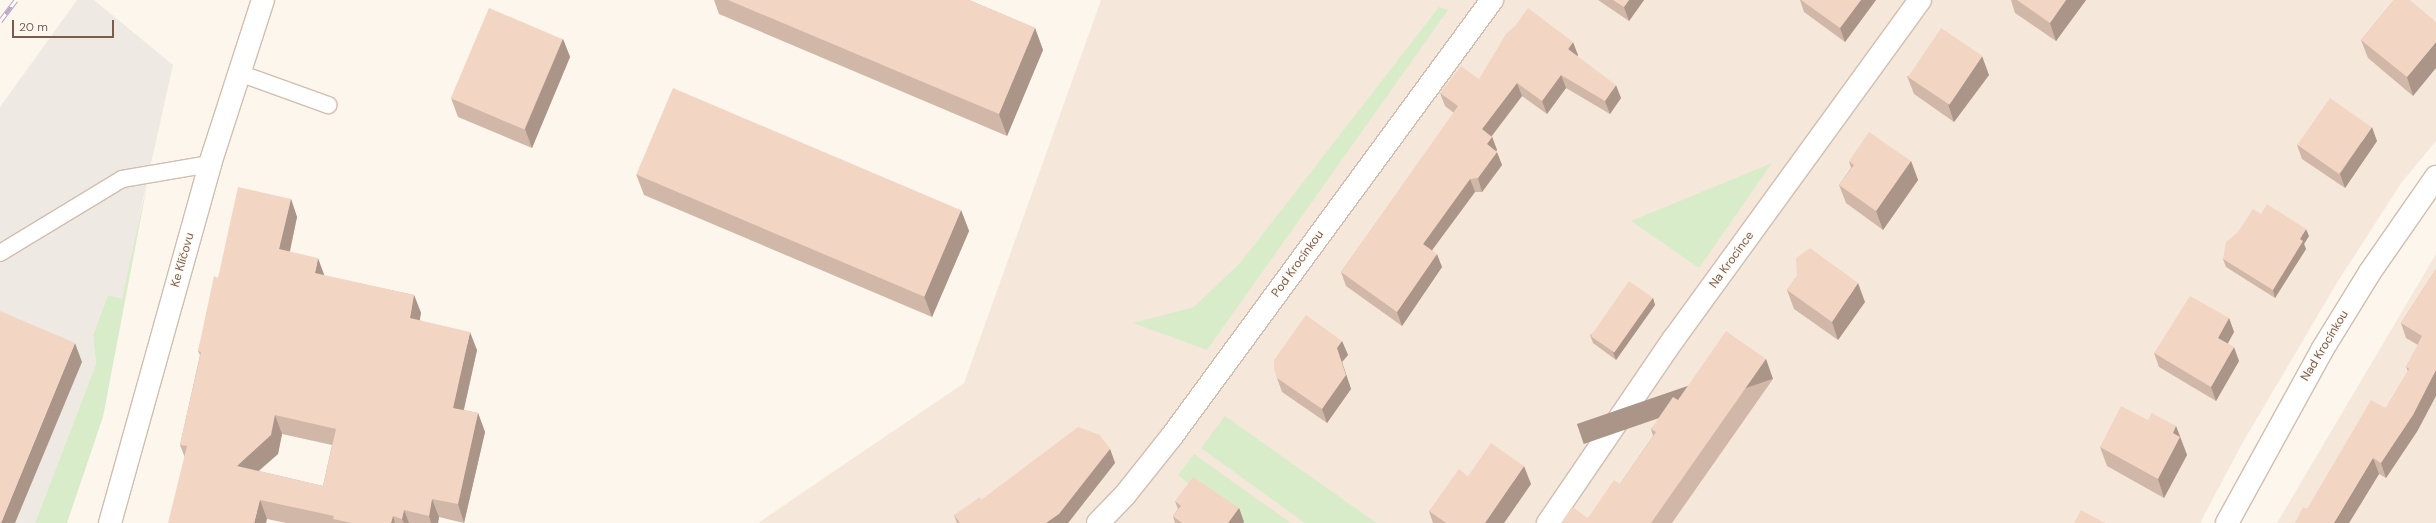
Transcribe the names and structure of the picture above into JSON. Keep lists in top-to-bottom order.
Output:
{
  "streets": {
    "street": [
      "Ke Klíčovu",
      "Na Krocínce",
      "Pod Krocínkou",
      "Nad Krocínkou"
    ]
  },
  "scale_bar": "20 m"
}
